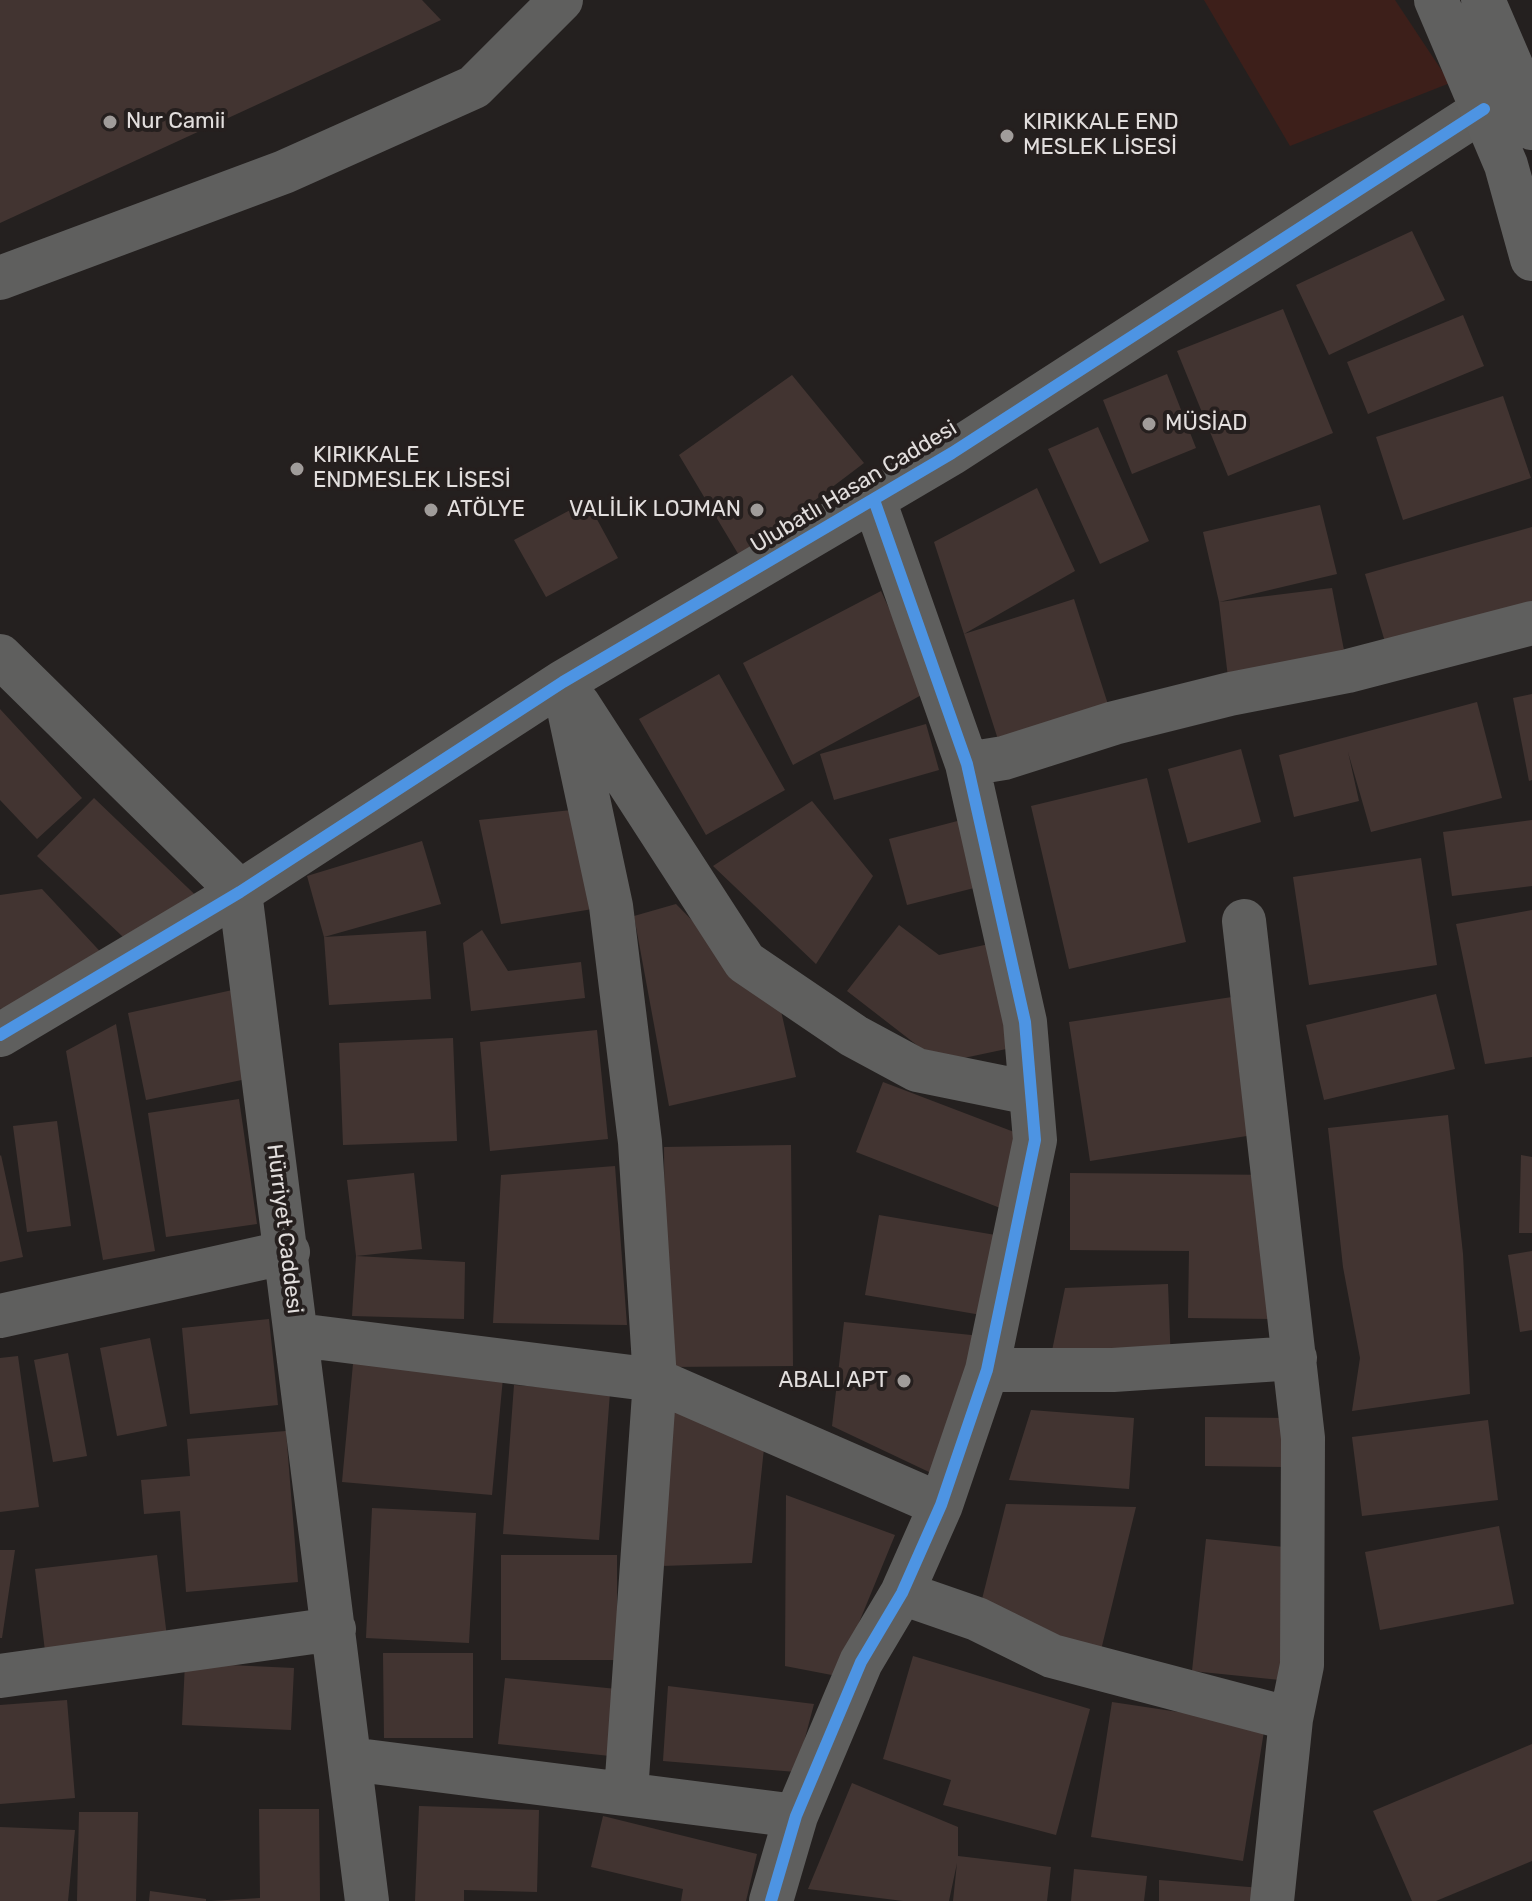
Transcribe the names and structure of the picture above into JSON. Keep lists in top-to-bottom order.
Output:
{
  "streets": {
    "street": ["Ulubatlı Hasan Caddesi", "Hürriyet Caddesi"]
  },
  "crossings": [
    ["Ulubatlı Hasan Caddesi", "Hürriyet Caddesi"]
  ],
  "places": [
    "Nur Camii",
    "KIRIKKALE END MESLEK LİSESİ",
    "MÜSİAD",
    "KIRIKKALE ENDMESLEK LİSESİ",
    "ATÖLYE",
    "VALİLİK LOJMAN",
    "ABALI APT"
  ]
}
